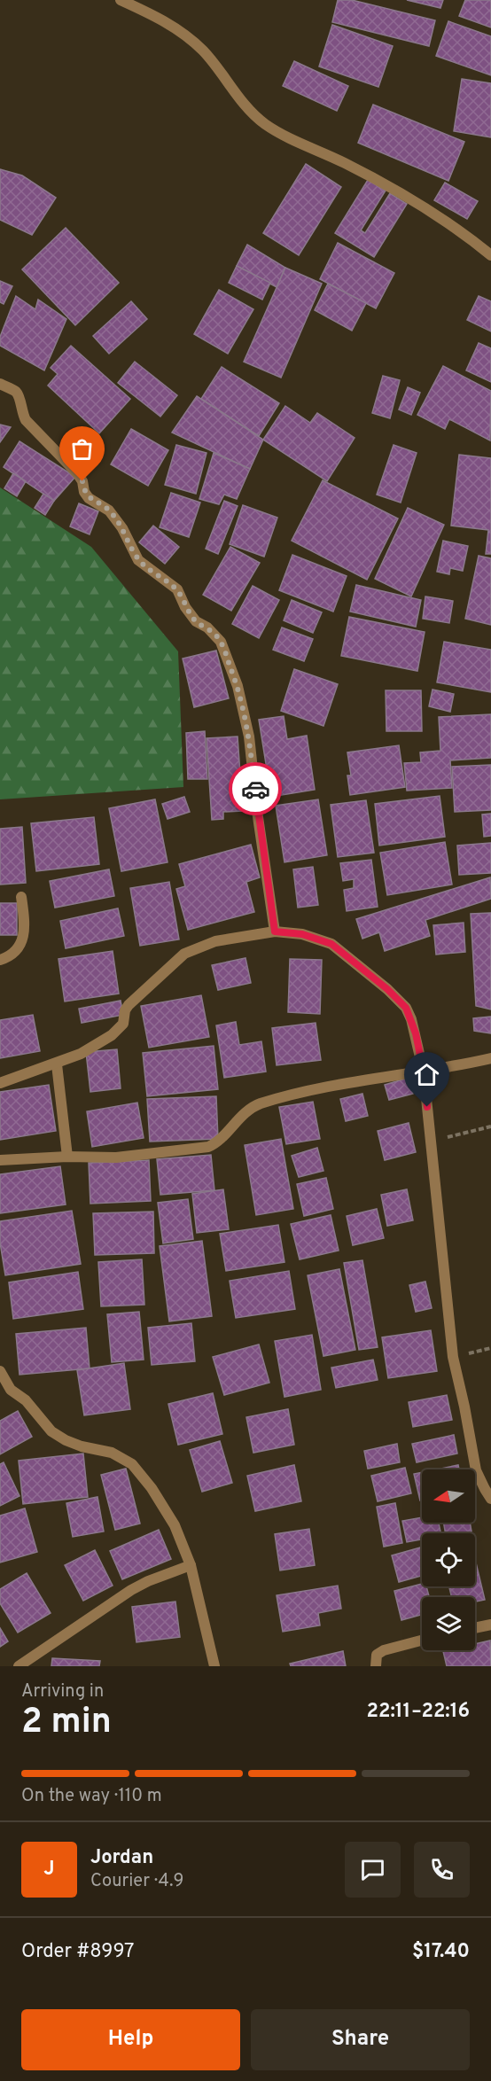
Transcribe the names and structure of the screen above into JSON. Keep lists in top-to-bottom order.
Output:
{
  "north": "left",
  "page": {
    "heading": ["2 min", "Arriving in", "22:11–22:16"],
    "panel": [
      "Jordan",
      "Courier · 4.9",
      "Order #8997",
      "$17.40"
    ],
    "bar": "On the way · 110 m",
    "round": "J",
    "buttons": ["Help", "Share"]
  }
}
